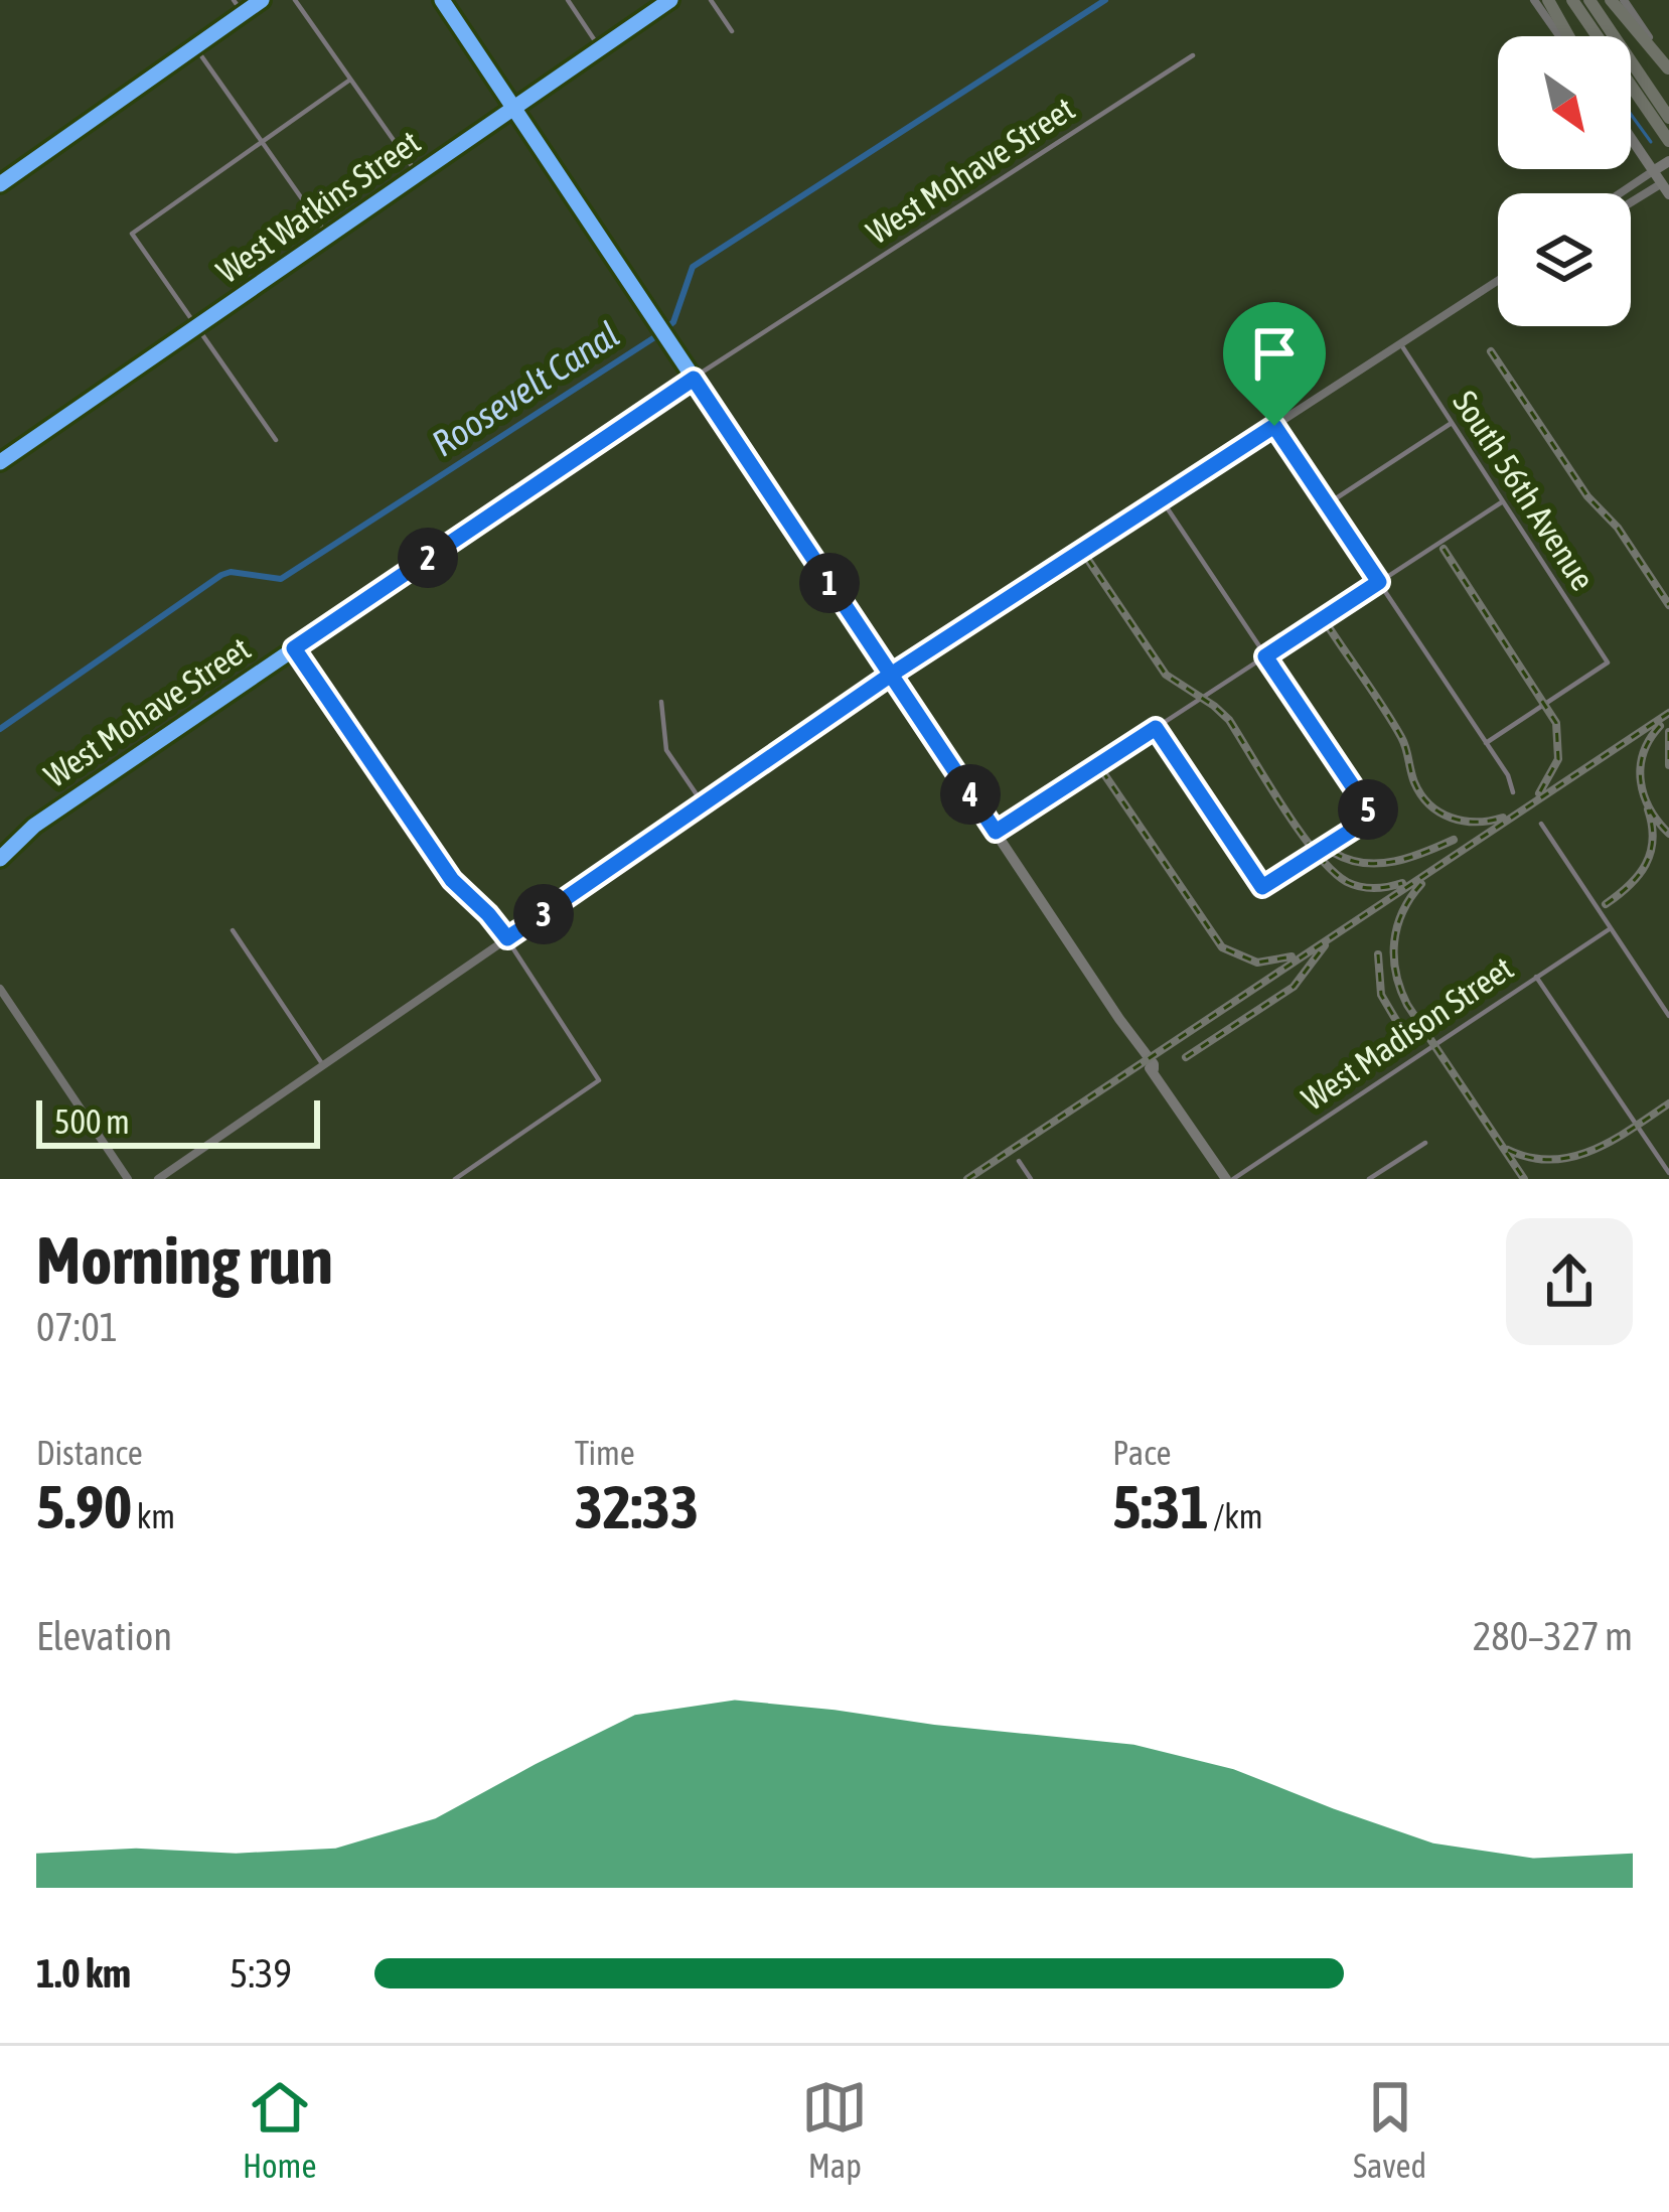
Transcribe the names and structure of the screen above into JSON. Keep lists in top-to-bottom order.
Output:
{
  "streets": {
    "main road": ["West Mohave Street"],
    "street": ["West Watkins Street", "South 56th Avenue", "West Madison Street"]
  },
  "water": ["Roosevelt Canal"],
  "scale_bar": "500 m",
  "north": "bottom right",
  "page": {
    "pins": [
      "2",
      "1",
      "4",
      "5",
      "3"
    ],
    "scale": "500 m",
    "heading": ["Morning run", "07:01"],
    "stats": [
      ["Distance", "5.90 km"],
      ["Time", "32:33"],
      ["Pace", "5:31 /km"]
    ],
    "chart": ["Elevation", "280–327 m"],
    "list": [
      {
        "name": "1.0 km",
        "note": "5:39"
      }
    ],
    "tabs": ["Home", "Map", "Saved"]
  }
}
